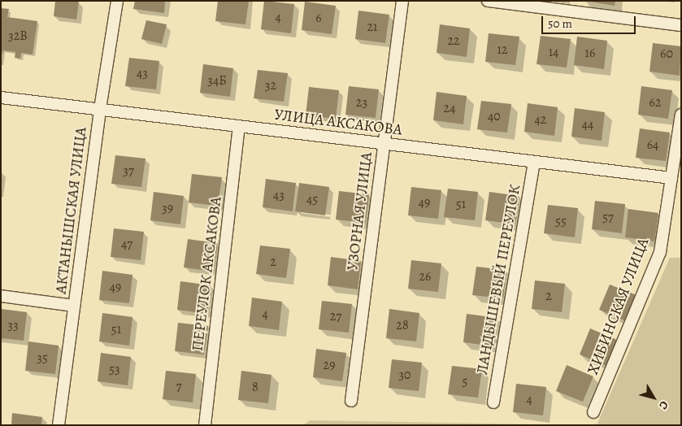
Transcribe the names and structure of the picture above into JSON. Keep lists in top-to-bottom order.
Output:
{
  "streets": {
    "street": [
      "УЛИЦА АКСАКОВА",
      "АКТАНЫШСКАЯ УЛИЦА",
      "УЗОРНАЯ УЛИЦА",
      "ПЕРЕУЛОК АКСАКОВА",
      "ЛАНДЫШЕВЫЙ ПЕРЕУЛОК",
      "ХИБИНСКАЯ УЛИЦА"
    ]
  },
  "crossings": [
    ["УЛИЦА АКСАКОВА", "АКТАНЫШСКАЯ УЛИЦА"],
    ["УЛИЦА АКСАКОВА", "УЗОРНАЯ УЛИЦА"],
    ["УЛИЦА АКСАКОВА", "ПЕРЕУЛОК АКСАКОВА"],
    ["УЛИЦА АКСАКОВА", "ЛАНДЫШЕВЫЙ ПЕРЕУЛОК"],
    ["УЛИЦА АКСАКОВА", "ХИБИНСКАЯ УЛИЦА"]
  ],
  "house_numbers": [
    "4",
    "6",
    "21",
    "32В",
    "22",
    "12",
    "14",
    "16",
    "60",
    "43",
    "34Б",
    "32",
    "23",
    "62",
    "24",
    "40",
    "42",
    "44",
    "64",
    "37",
    "43",
    "45",
    "49",
    "51",
    "39",
    "57",
    "55",
    "47",
    "2",
    "26",
    "49",
    "2",
    "4",
    "27",
    "33",
    "28",
    "51",
    "35",
    "29",
    "53",
    "30",
    "5",
    "7",
    "8",
    "4"
  ],
  "scale_bar": "50 m",
  "north": "bottom right"
}
